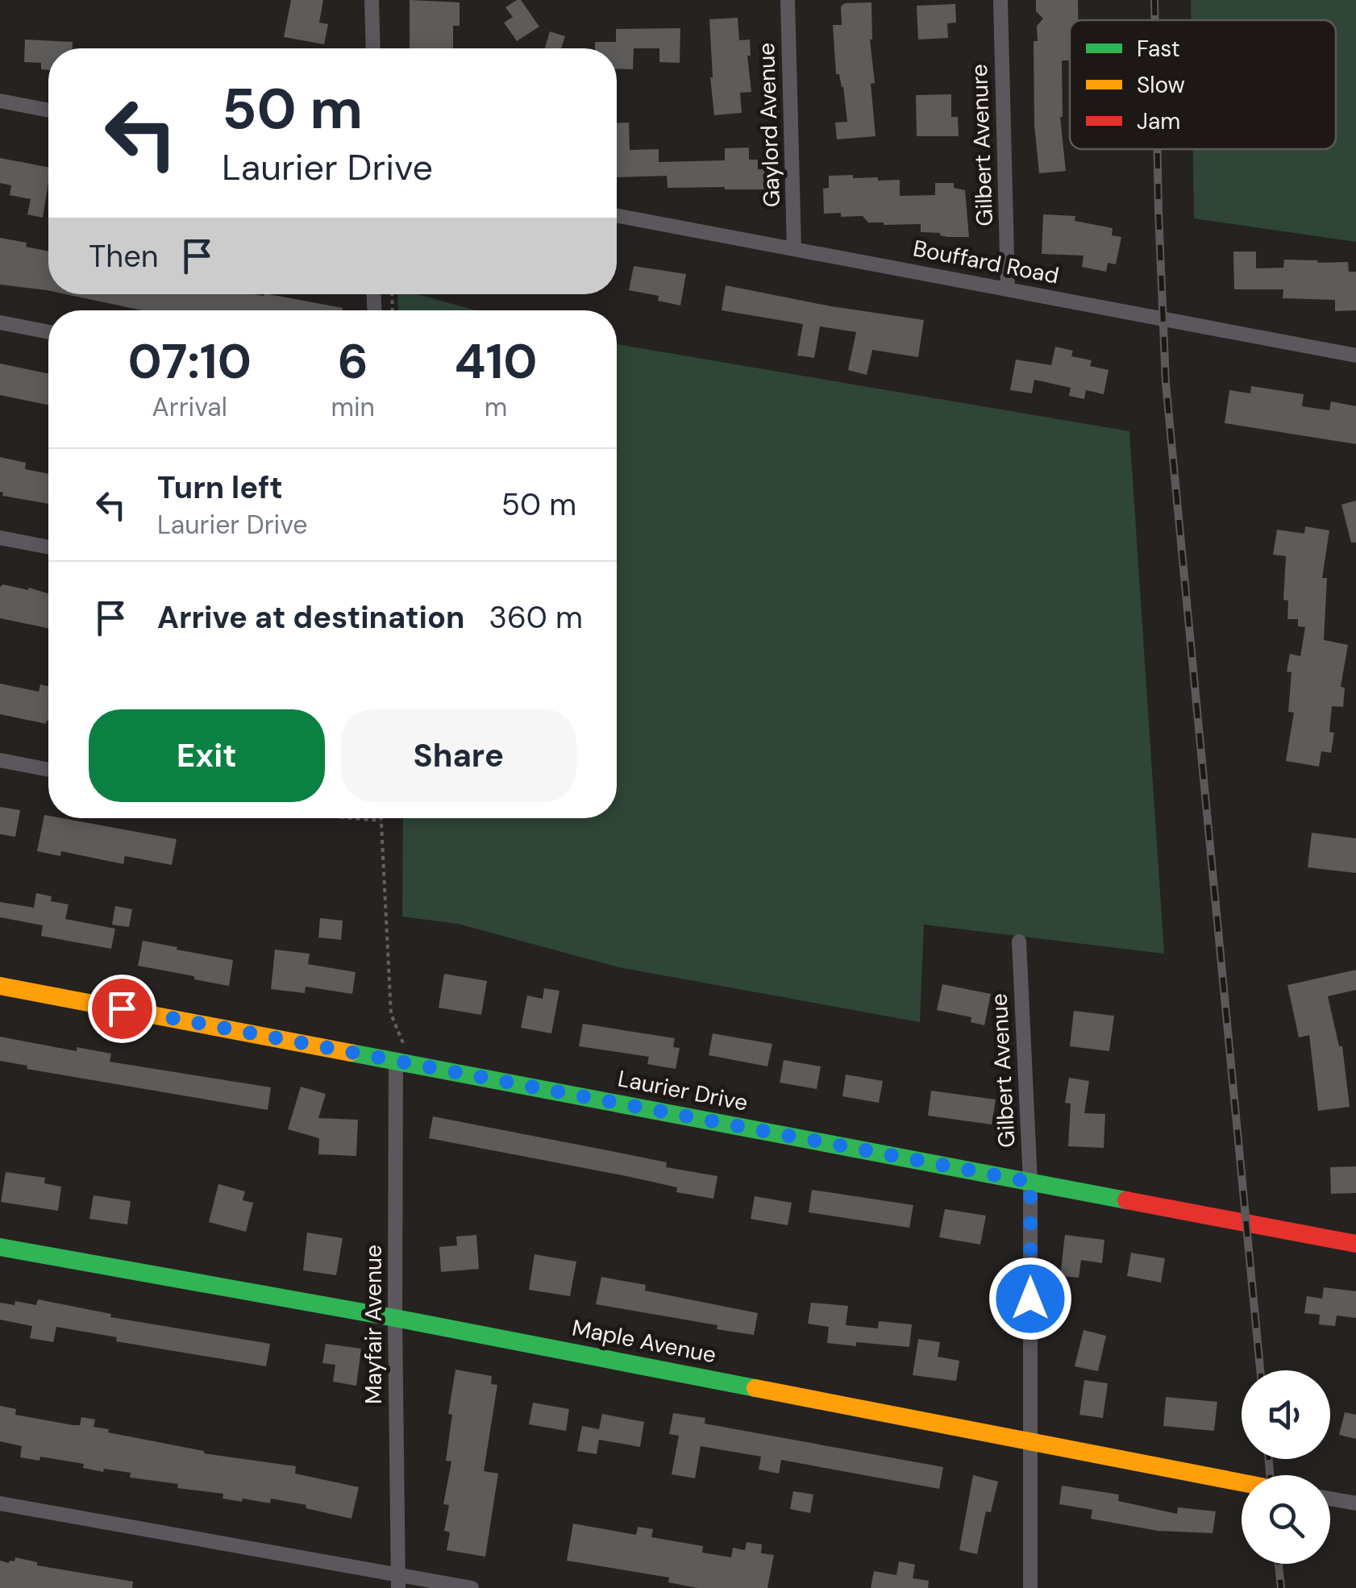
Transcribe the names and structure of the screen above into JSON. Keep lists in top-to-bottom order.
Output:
{
  "streets": {
    "street": [
      "Gaylord Avenue",
      "Gilbert Avenure",
      "Bouffard Road",
      "Gilbert Avenue",
      "Laurier Drive",
      "Mayfair Avenue",
      "Maple Avenue"
    ]
  },
  "crossings": [
    ["Gaylord Avenue", "Bouffard Road"],
    ["Gilbert Avenure", "Bouffard Road"],
    ["Gilbert Avenue", "Laurier Drive"],
    ["Gilbert Avenue", "Maple Avenue"],
    ["Laurier Drive", "Mayfair Avenue"],
    ["Mayfair Avenue", "Maple Avenue"]
  ],
  "legend": ["Fast", "Slow", "Jam"],
  "page": {
    "turn": ["50 m", "Laurier Drive"],
    "then": "Then",
    "eta": [
      "07:10",
      "Arrival",
      "6",
      "min",
      "410",
      "m"
    ],
    "list": [
      {
        "name": "Turn left",
        "note": "Laurier Drive",
        "value": "50 m"
      },
      {
        "name": "Arrive at destination",
        "value": "360 m"
      }
    ],
    "buttons": ["Exit", "Share"]
  }
}
